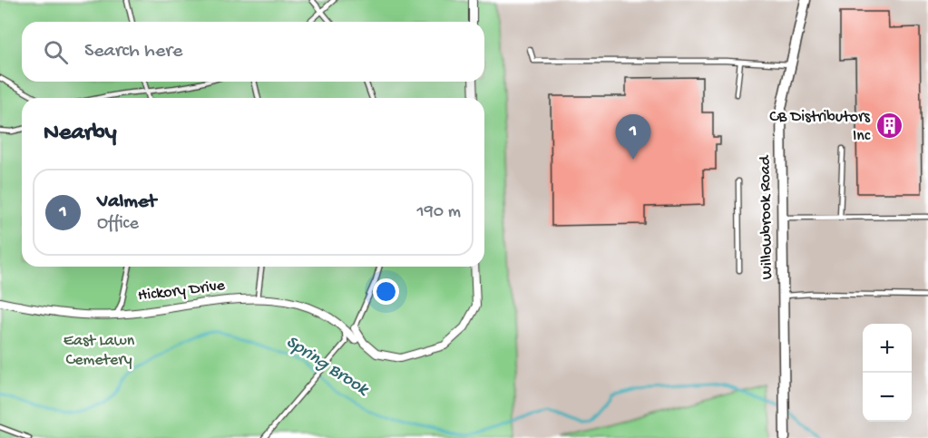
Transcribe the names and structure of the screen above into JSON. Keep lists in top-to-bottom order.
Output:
{
  "streets": {
    "street": ["Willowbrook Road", "Hickory Drive"]
  },
  "water": ["Spring Brook"],
  "parks": ["East Lawn Cemetery"],
  "places": {
    "building": ["CB Distributors Inc"]
  },
  "page": {
    "search": "Search here",
    "heading": "Nearby",
    "pins": "1",
    "list": [
      {
        "mark": "1",
        "name": "Valmet",
        "note": "Office",
        "value": "190 m"
      }
    ],
    "map_buttons": ["+", "−"]
  }
}
